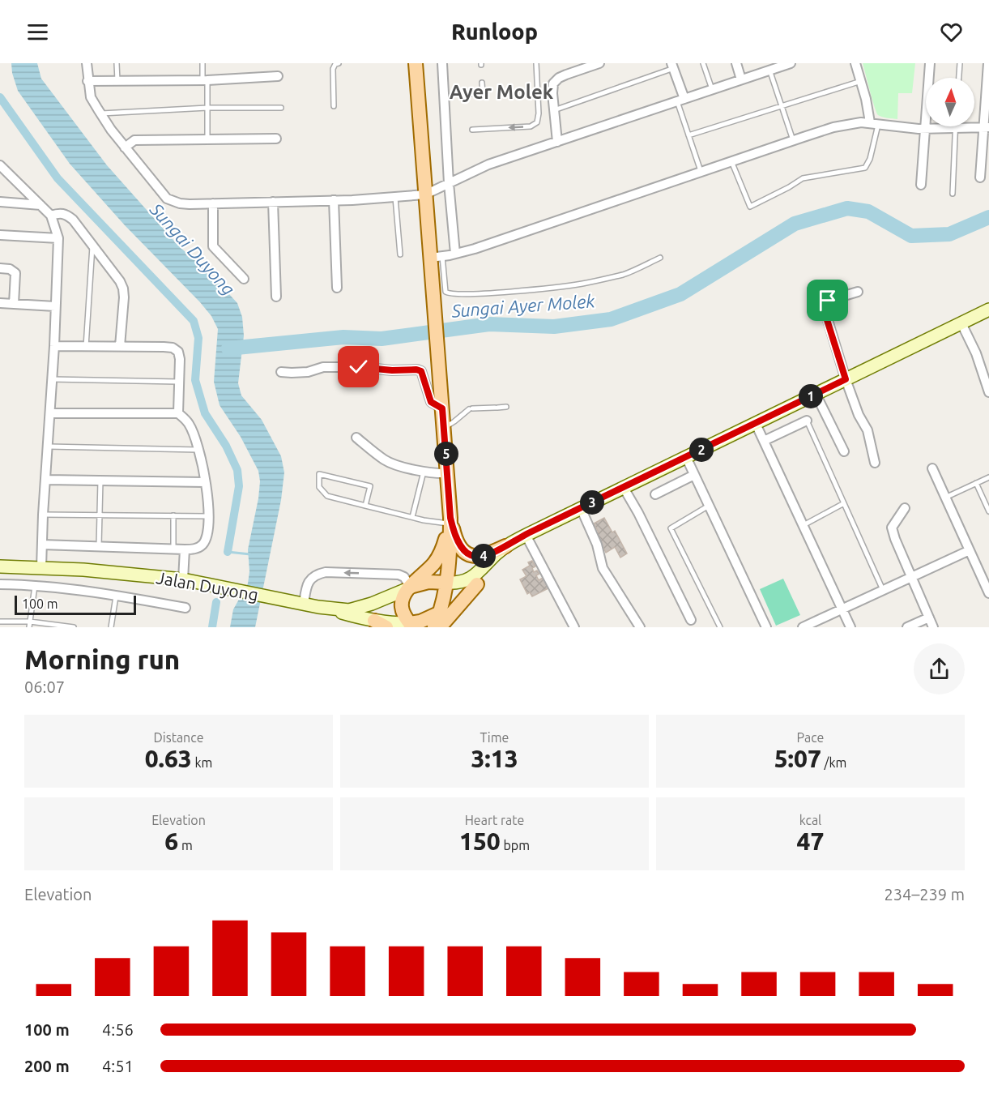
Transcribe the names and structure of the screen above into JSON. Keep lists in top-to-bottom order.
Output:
{
  "streets": {
    "main road": ["Jalan Duyong"]
  },
  "districts": ["Ayer Molek"],
  "water": ["Sungai Duyong", "Sungai Ayer Molek"],
  "scale_bar": "100 m",
  "north": "top",
  "page": {
    "header": "Runloop",
    "pins": [
      "1",
      "2",
      "5",
      "3",
      "4"
    ],
    "scale": "100 m",
    "heading": ["Morning run", "06:07"],
    "stats": [
      ["Distance", "0.63 km"],
      ["Time", "3:13"],
      ["Pace", "5:07 /km"],
      ["Elevation", "6 m"],
      ["Heart rate", "150 bpm"],
      ["kcal", "47"]
    ],
    "chart": ["Elevation", "234–239 m"],
    "list": [
      {
        "name": "100 m",
        "note": "4:56"
      },
      {
        "name": "200 m",
        "note": "4:51"
      }
    ]
  }
}
